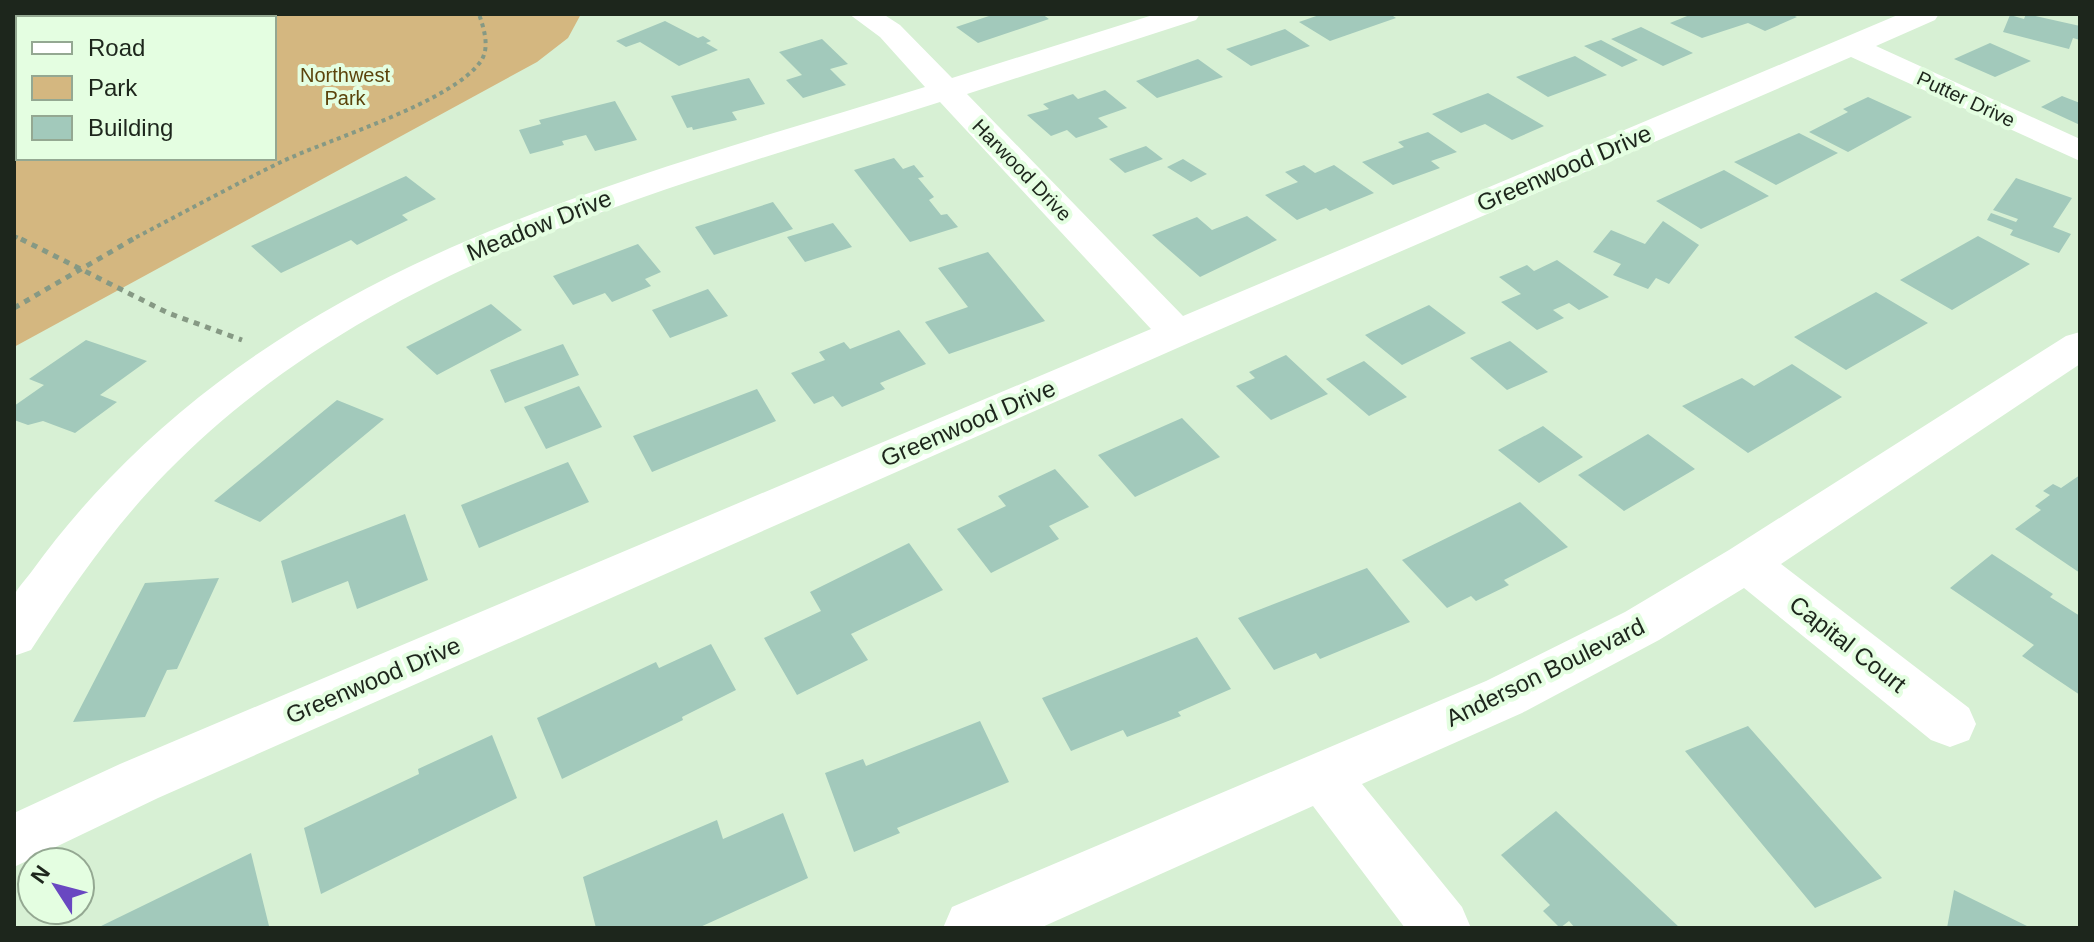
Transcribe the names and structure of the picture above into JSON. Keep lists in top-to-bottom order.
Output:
{
  "streets": {
    "street": [
      "Putter Drive",
      "Greenwood Drive",
      "Harwood Drive",
      "Meadow Drive",
      "Capital Court",
      "Anderson Boulevard"
    ]
  },
  "crossings": [
    ["Putter Drive", "Greenwood Drive"],
    ["Greenwood Drive", "Harwood Drive"],
    ["Harwood Drive", "Meadow Drive"],
    ["Capital Court", "Anderson Boulevard"]
  ],
  "parks": ["Northwest Park"],
  "legend": ["Road", "Park", "Building"],
  "north": "top left"
}
